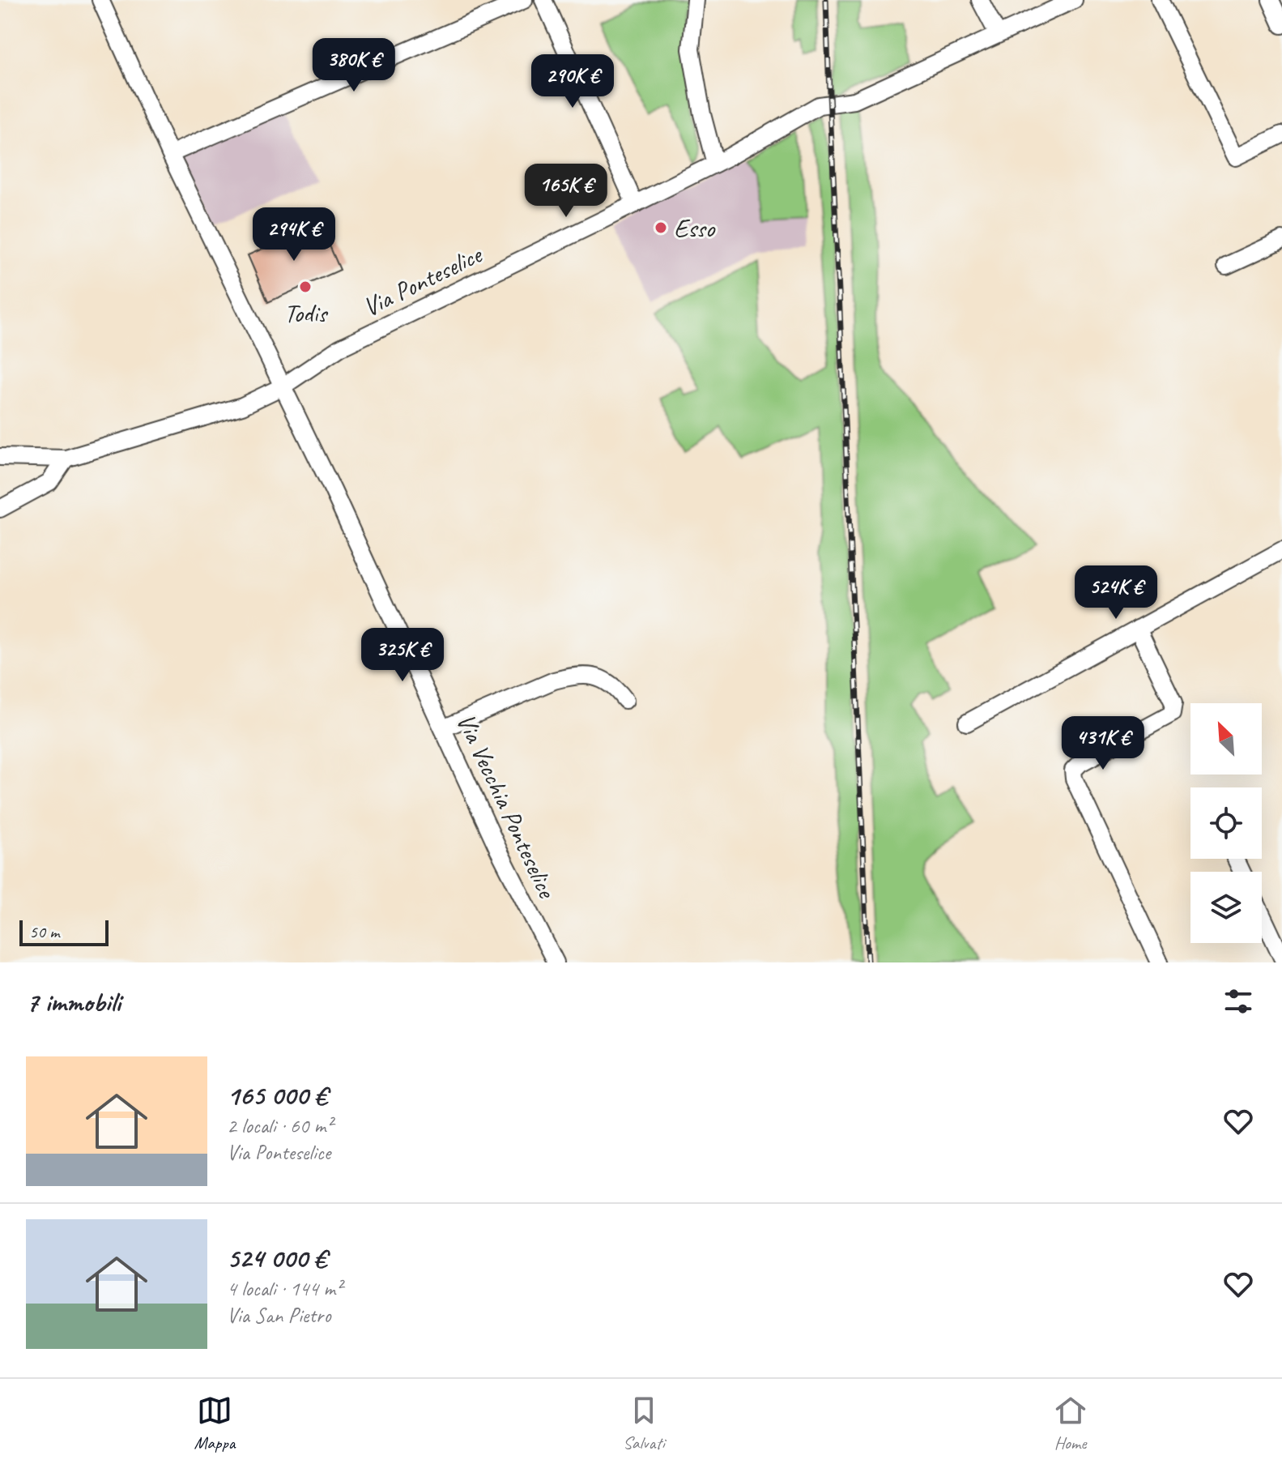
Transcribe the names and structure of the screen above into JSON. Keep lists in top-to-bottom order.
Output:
{
  "streets": {
    "street": ["Via Ponteselice", "Via Vecchia Ponteselice"]
  },
  "crossings": [
    ["Via Ponteselice", "Via Vecchia Ponteselice"]
  ],
  "places": ["Esso", "Todis"],
  "scale_bar": "50 m",
  "north": "top left",
  "page": {
    "price": [
      "380K €",
      "290K €",
      "165K €",
      "294K €",
      "524K €",
      "325K €",
      "431K €"
    ],
    "scale": "50 m",
    "heading": "7 immobili",
    "list": [
      {
        "name": "165 000 €",
        "note": "2 locali · 60 m² · Via Ponteselice"
      },
      {
        "name": "524 000 €",
        "note": "4 locali · 144 m² · Via San Pietro"
      }
    ],
    "tabs": ["Mappa", "Salvati", "Home"]
  }
}
